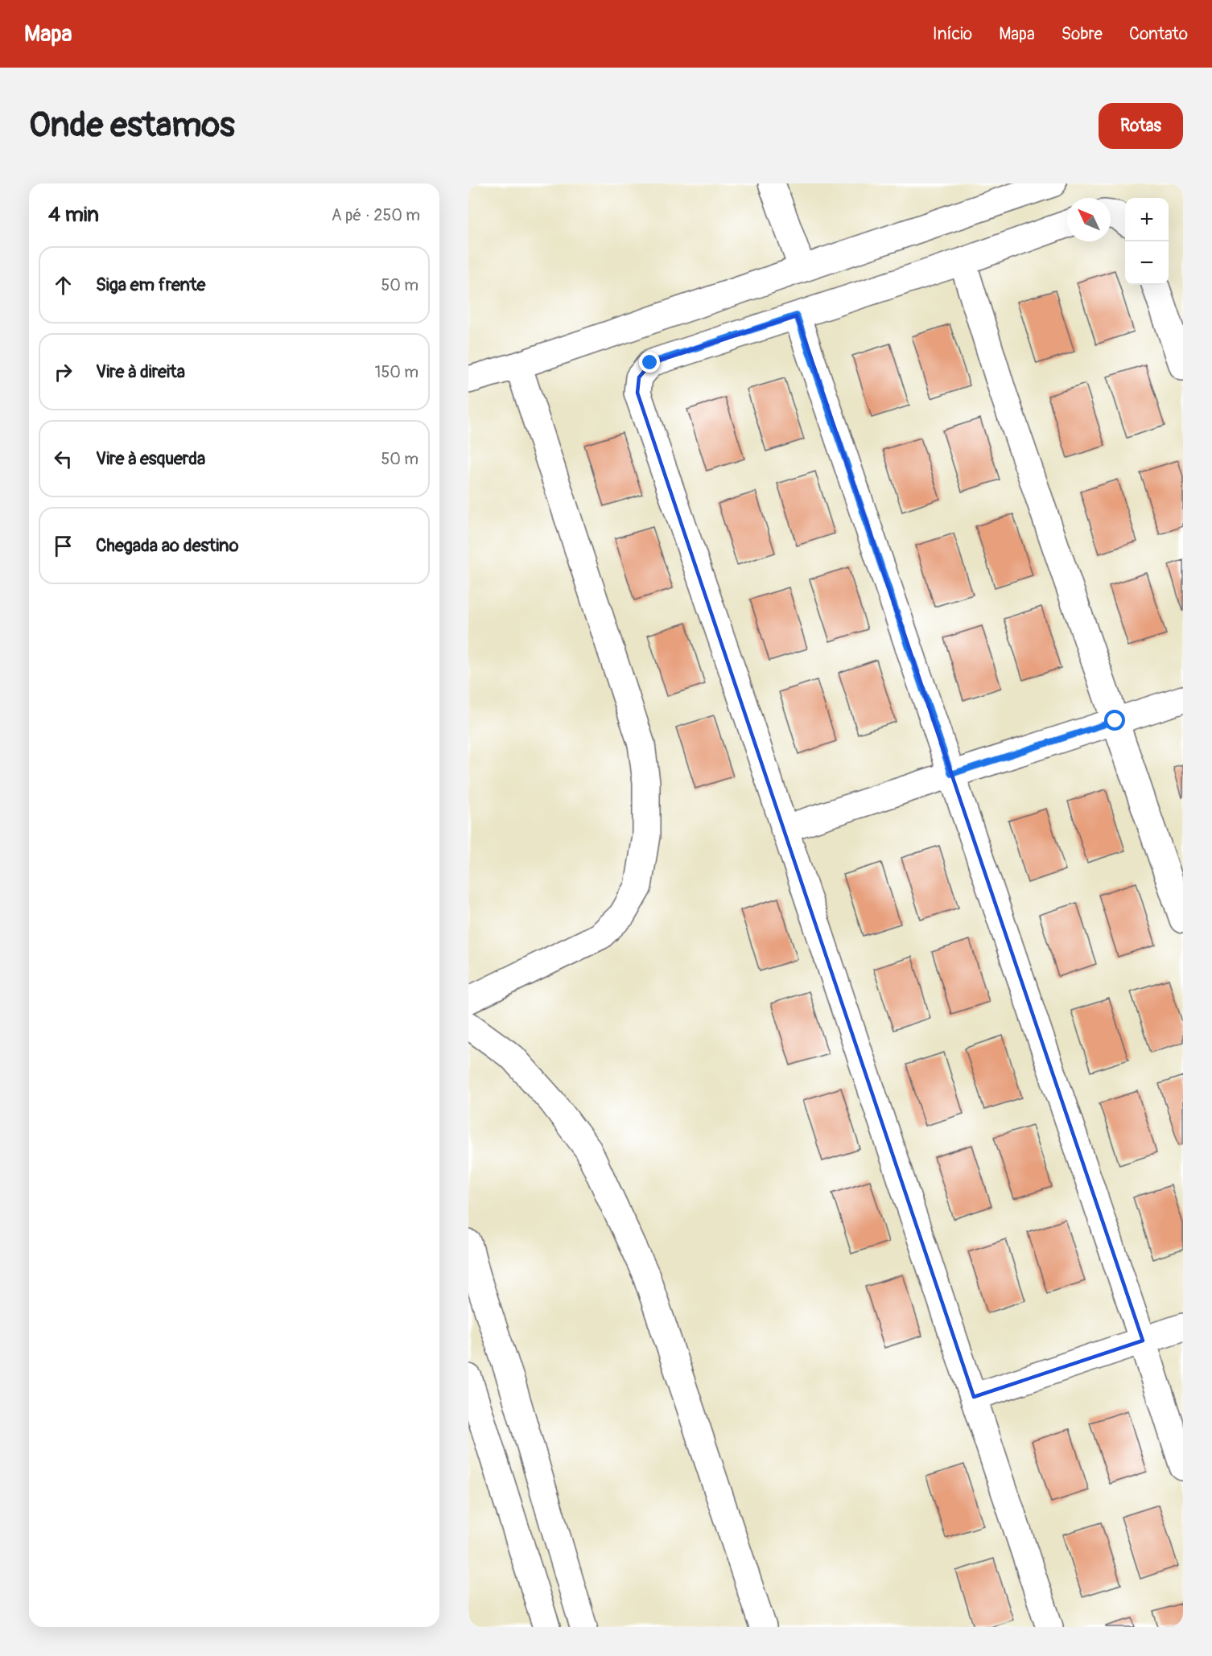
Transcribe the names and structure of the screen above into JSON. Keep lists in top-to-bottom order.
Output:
{
  "north": "top left",
  "page": {
    "header": "Mapa",
    "nav": [
      "Início",
      "Mapa",
      "Sobre",
      "Contato"
    ],
    "buttons": "Rotas",
    "title": "Onde estamos",
    "heading": ["4 min", "A pé · 250 m"],
    "map_buttons": ["+", "−"],
    "list": [
      ["Siga em frente", "50 m"],
      ["Vire à direita", "150 m"],
      ["Vire à esquerda", "50 m"],
      "Chegada ao destino"
    ]
  }
}
